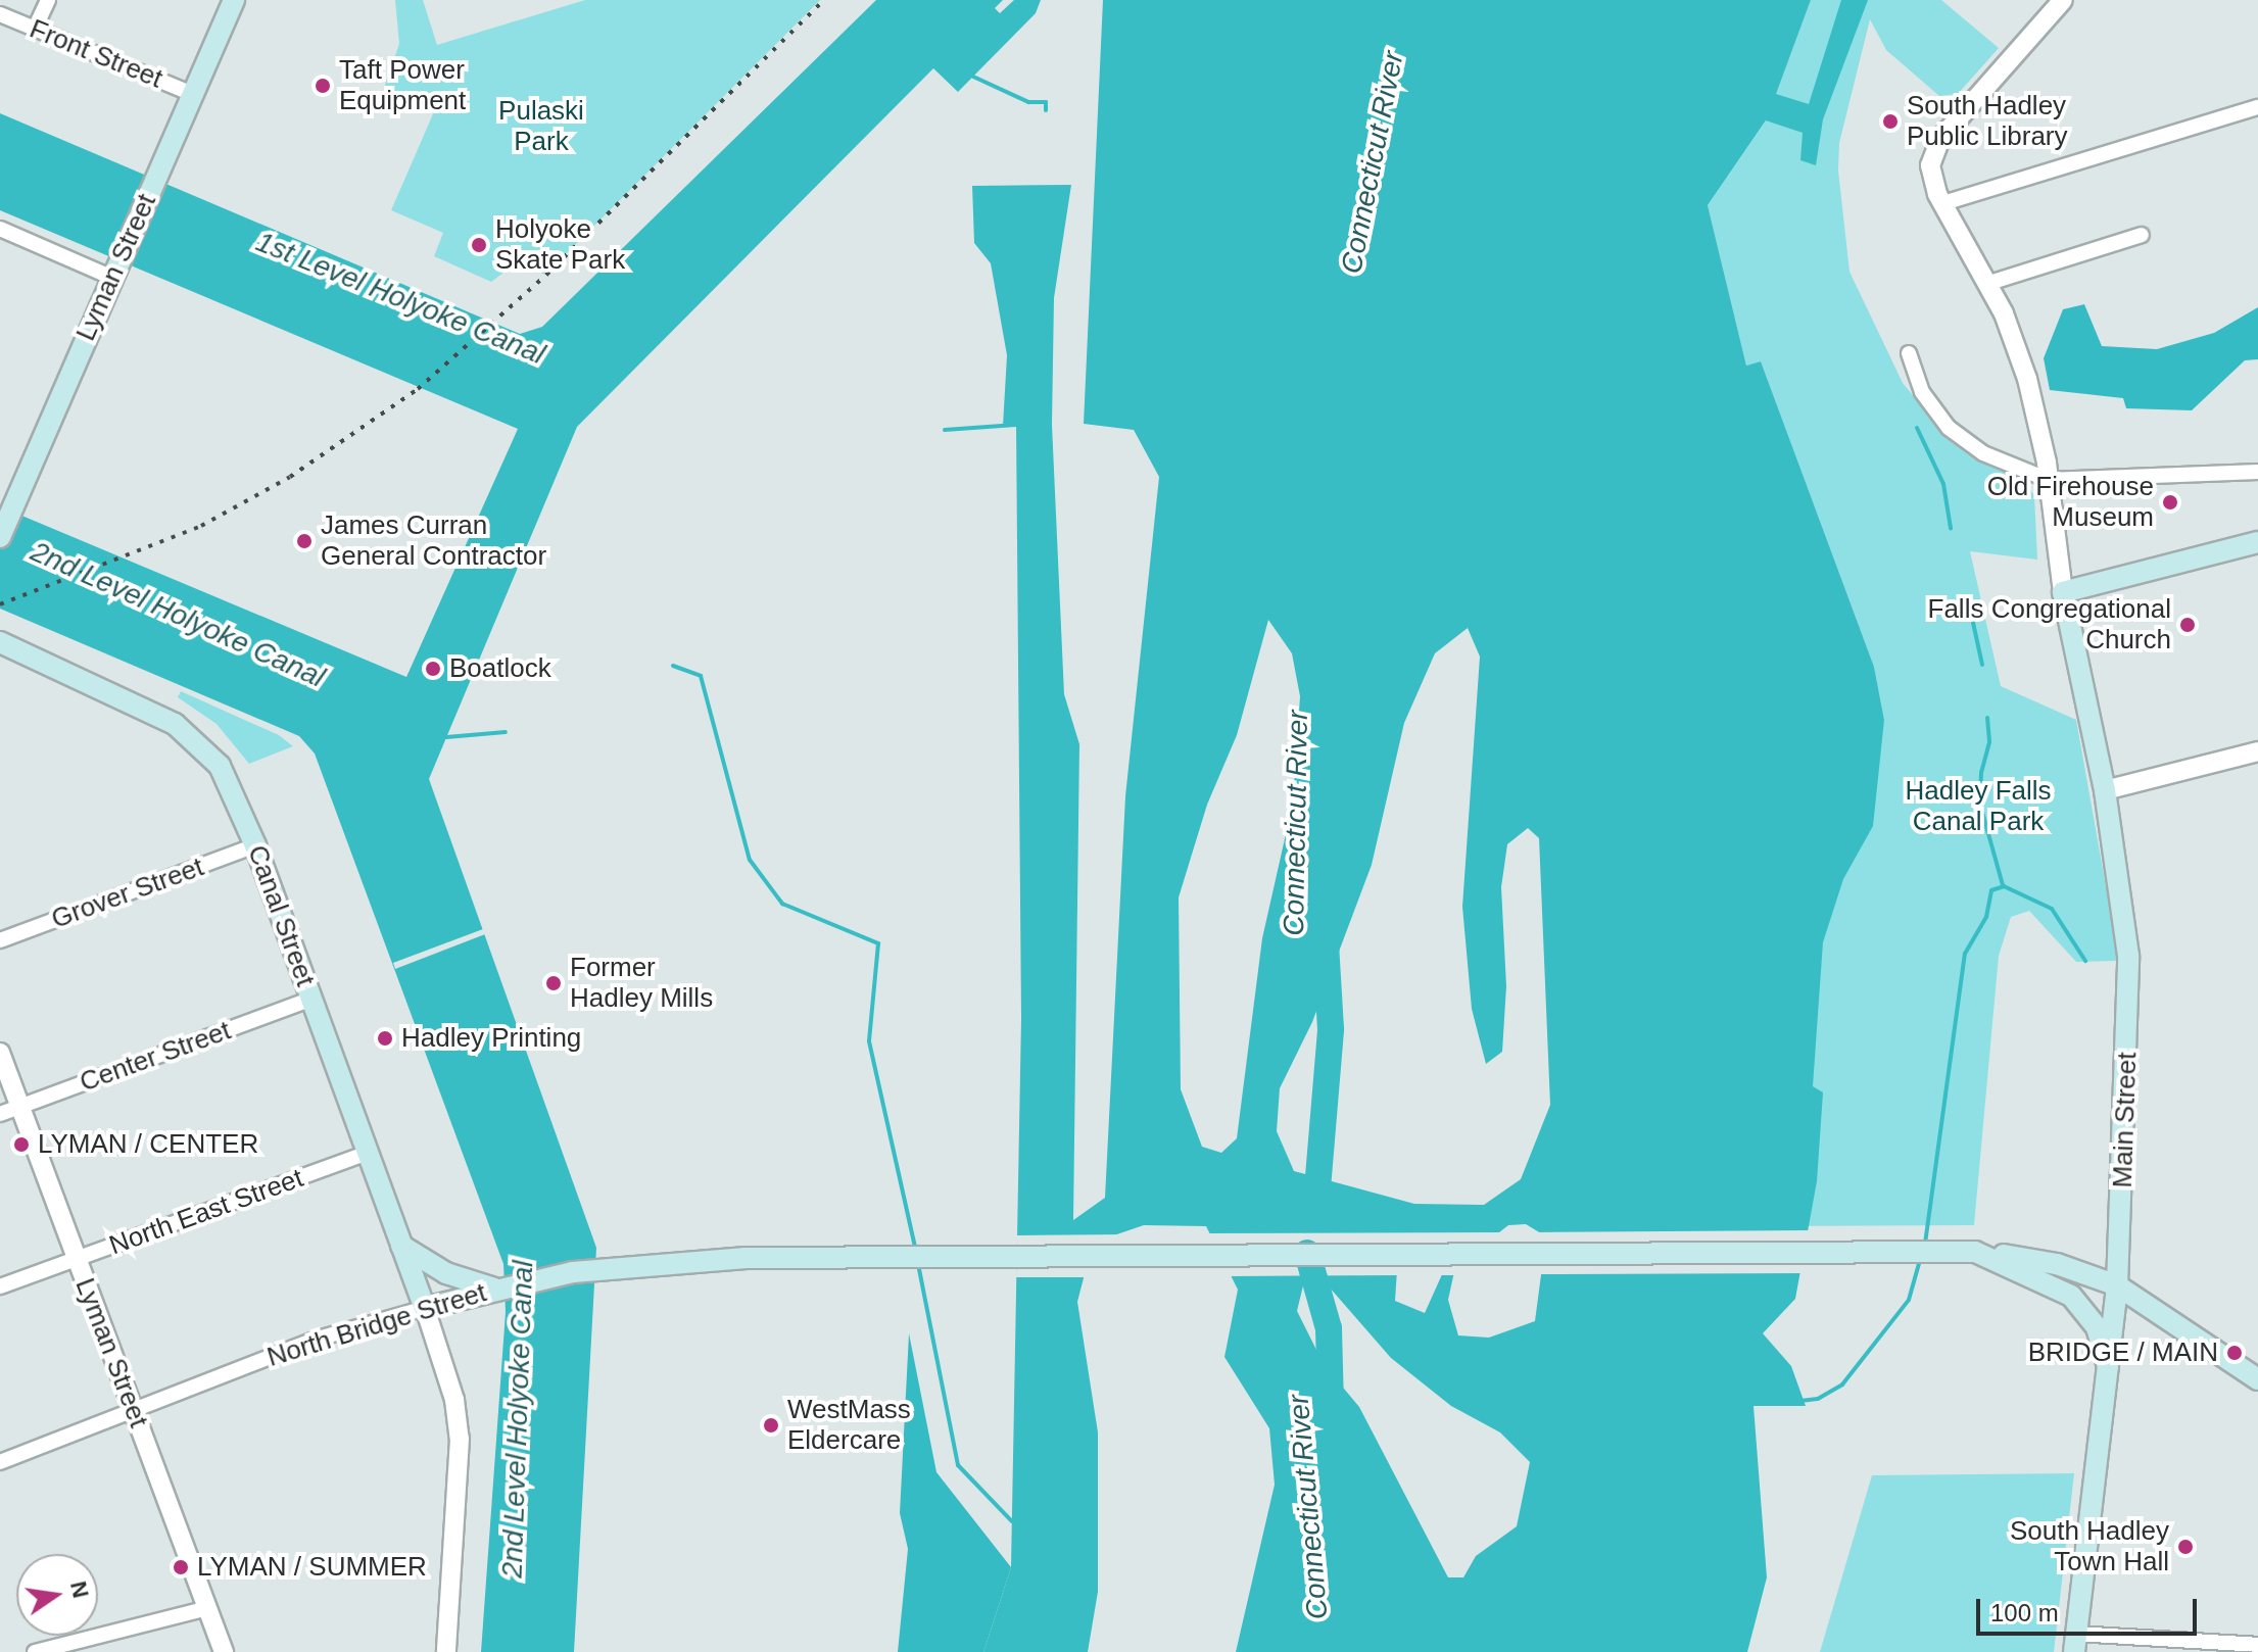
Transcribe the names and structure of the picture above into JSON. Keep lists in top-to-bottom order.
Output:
{
  "streets": {
    "main road": [
      "Lyman Street",
      "Canal Street",
      "Main Street",
      "North Bridge Street"
    ],
    "street": [
      "Front Street",
      "Grover Street",
      "Center Street",
      "North East Street"
    ]
  },
  "crossings": [
    ["Front Street", "Lyman Street"],
    ["Lyman Street", "Center Street"],
    ["Lyman Street", "North East Street"],
    ["Lyman Street", "North Bridge Street"],
    ["Grover Street", "Canal Street"],
    ["Canal Street", "Center Street"],
    ["Canal Street", "North East Street"],
    ["Canal Street", "North Bridge Street"],
    ["Main Street", "North Bridge Street"]
  ],
  "water": ["Connecticut River", "1st Level Holyoke Canal", "2nd Level Holyoke Canal"],
  "parks": ["Pulaski Park", "Hadley Falls Canal Park"],
  "places": [
    "Taft Power Equipment",
    "South Hadley Public Library",
    "Holyoke Skate Park",
    "Old Firehouse Museum",
    "James Curran General Contractor",
    "Falls Congregational Church",
    "Boatlock",
    "Former Hadley Mills",
    "Hadley Printing",
    "LYMAN / CENTER",
    "BRIDGE / MAIN",
    "WestMass Eldercare",
    "South Hadley Town Hall",
    "LYMAN / SUMMER"
  ],
  "scale_bar": "100 m",
  "north": "right"
}
